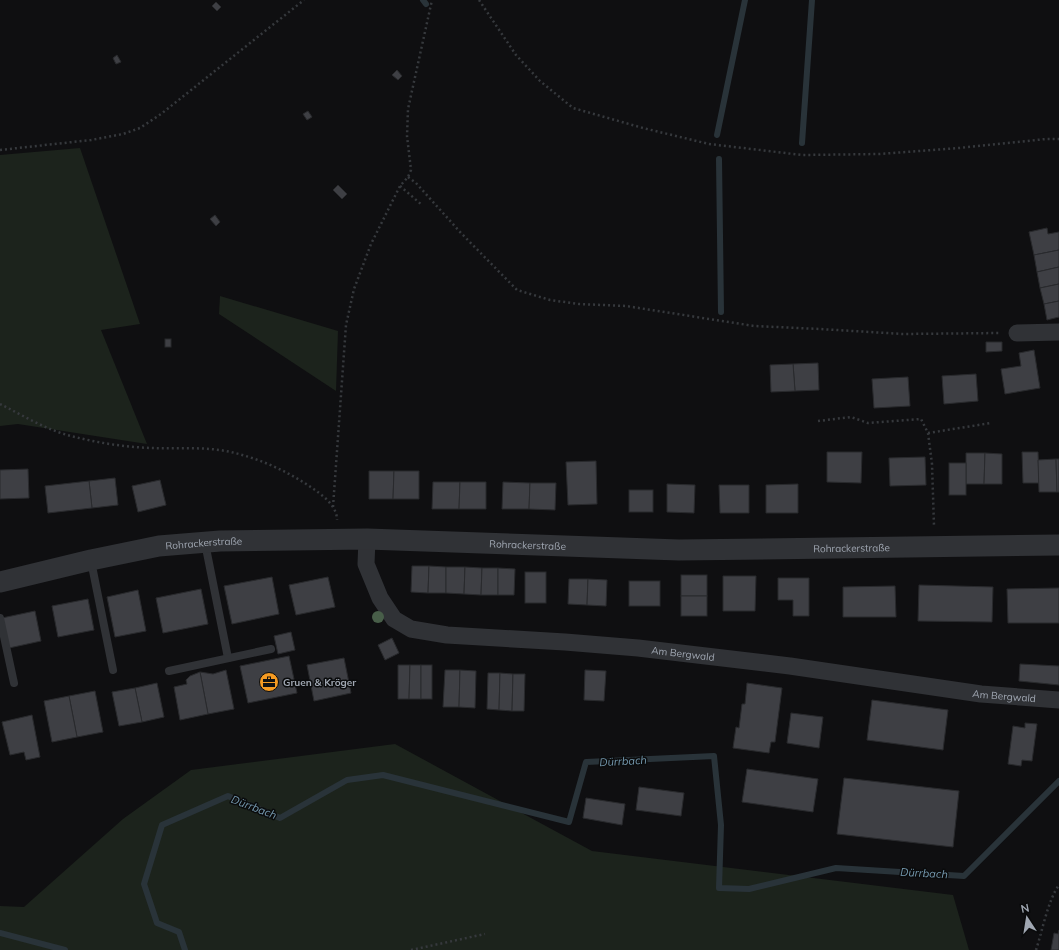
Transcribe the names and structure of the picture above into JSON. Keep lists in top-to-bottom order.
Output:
{
  "streets": {
    "street": ["Rohrackerstraße", "Am Bergwald"]
  },
  "crossings": [
    ["Rohrackerstraße", "Am Bergwald"]
  ],
  "water": ["Dürrbach"],
  "places": {
    "office": ["Gruen & Kröger"]
  },
  "north": "top"
}
